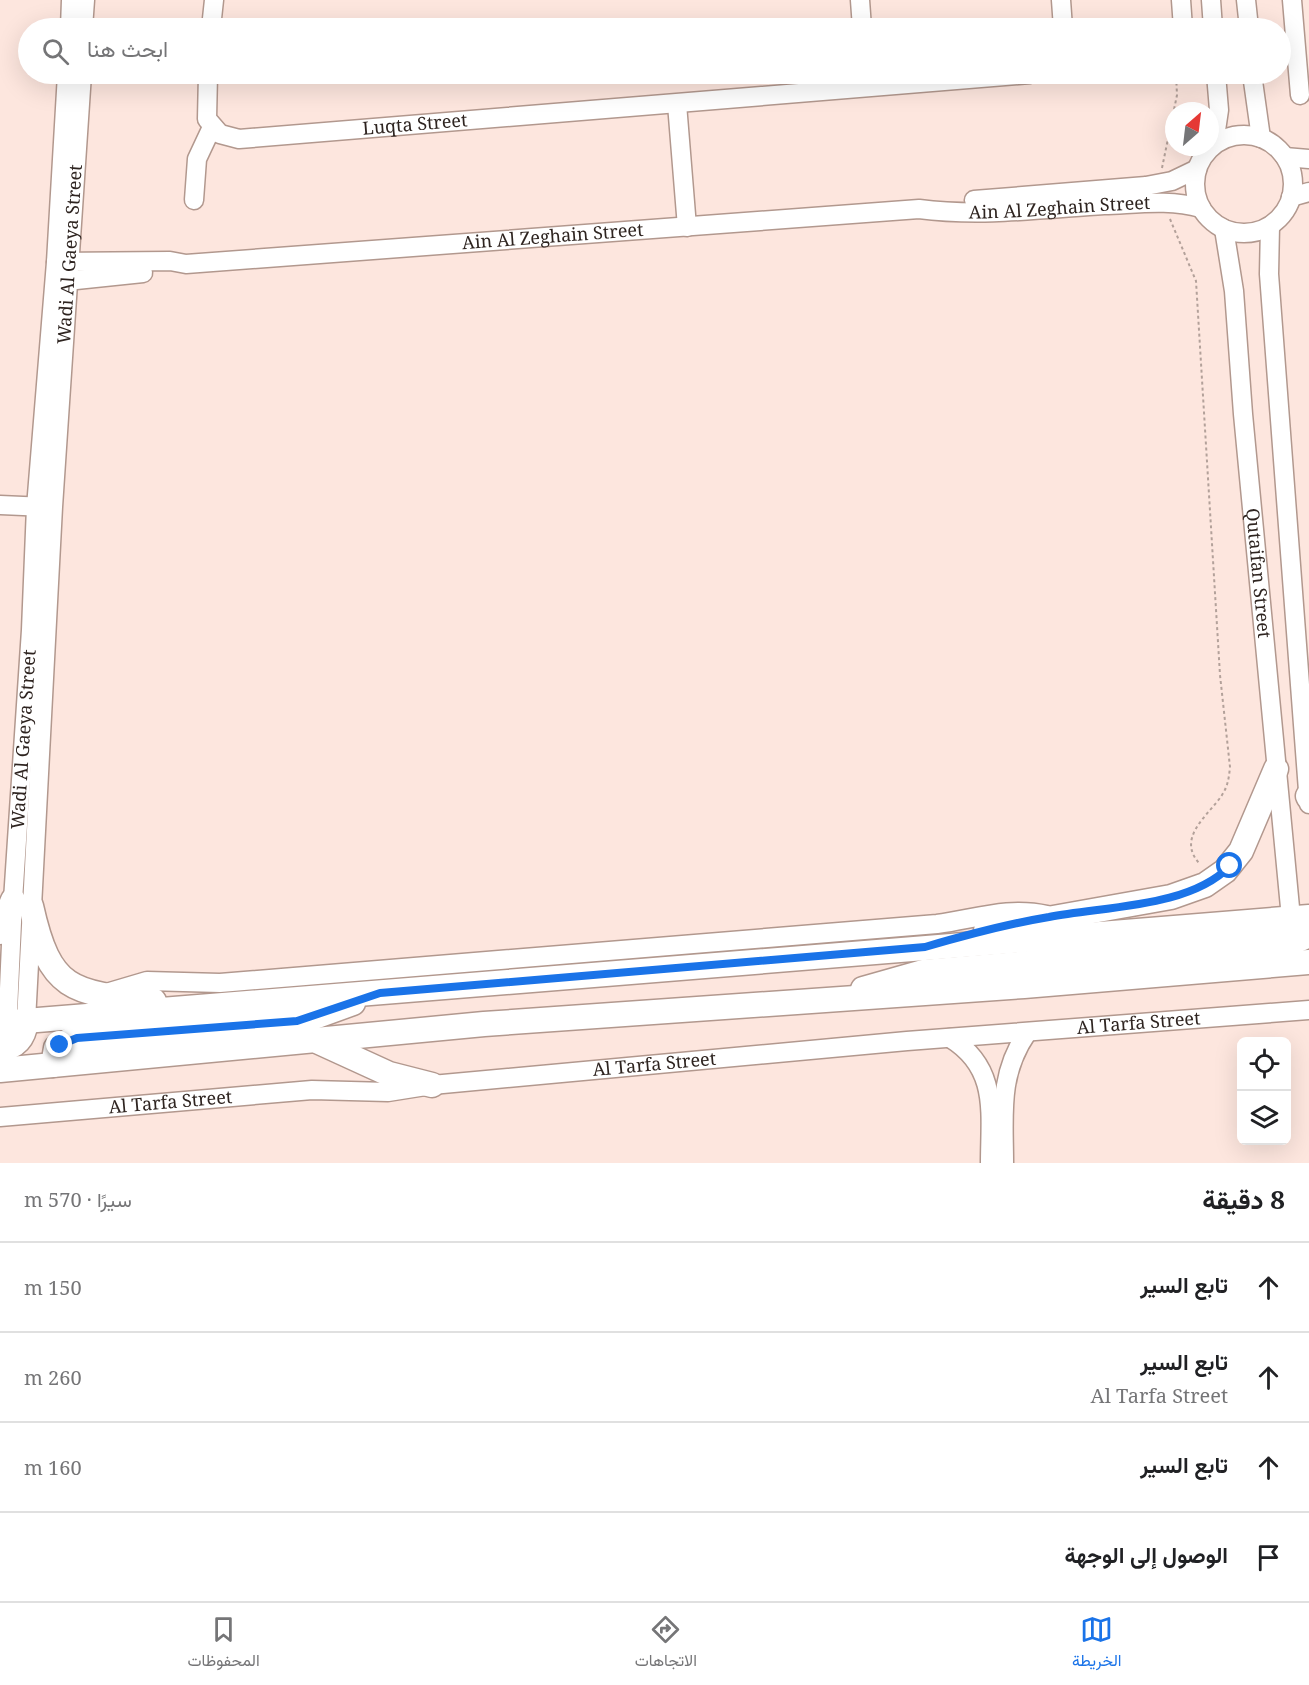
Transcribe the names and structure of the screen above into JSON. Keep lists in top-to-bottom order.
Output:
{
  "streets": {
    "street": [
      "Luqta Street",
      "Ain Al Zeghain Street",
      "Wadi Al Gaeya Street",
      "Qutaifan Street",
      "Al Tarfa Street"
    ]
  },
  "crossings": [
    ["Ain Al Zeghain Street", "Wadi Al Gaeya Street"]
  ],
  "north": "top right",
  "page": {
    "search": "ابحث هنا",
    "heading": ["8 دقيقة", "سيرًا · 570 m"],
    "list": [
      ["تابع السير", "150 m"],
      ["تابع السير", "Al Tarfa Street", "260 m"],
      ["تابع السير", "160 m"],
      "الوصول إلى الوجهة"
    ],
    "nav": ["الخريطة", "الاتجاهات", "المحفوظات"]
  }
}
